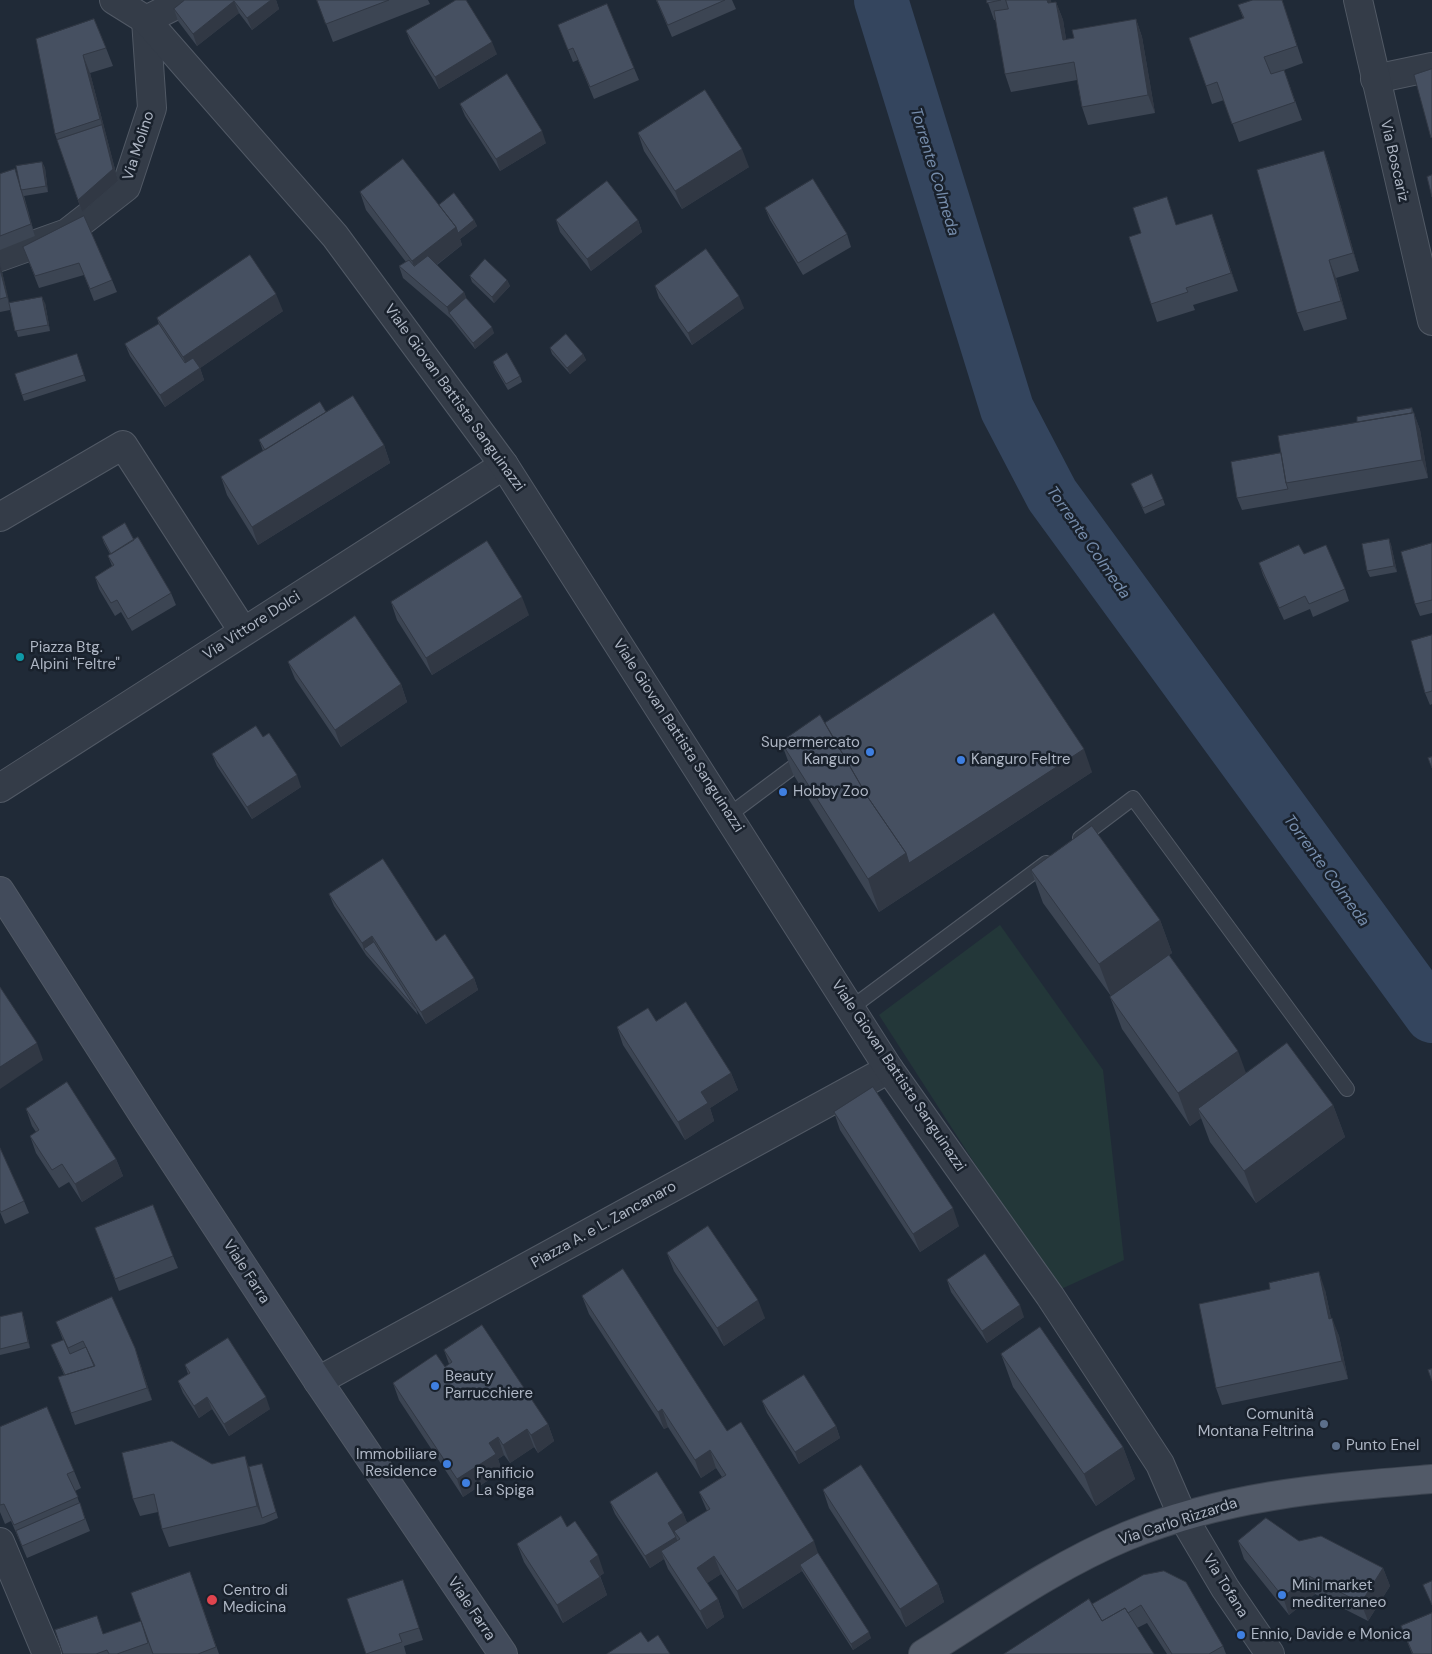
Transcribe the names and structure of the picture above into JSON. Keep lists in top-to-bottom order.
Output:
{
  "streets": {
    "main road": ["Viale Farra", "Via Carlo Rizzarda"],
    "street": [
      "Via Molino",
      "Via Boscariz",
      "Viale Giovan Battista Sanguinazzi",
      "Via Vittore Dolci",
      "Piazza A. e L. Zancanaro",
      "Via Tofana"
    ]
  },
  "crossings": [
    ["Via Molino", "Viale Giovan Battista Sanguinazzi"],
    ["Viale Giovan Battista Sanguinazzi", "Via Vittore Dolci"],
    ["Viale Giovan Battista Sanguinazzi", "Piazza A. e L. Zancanaro"],
    ["Viale Giovan Battista Sanguinazzi", "Via Carlo Rizzarda"],
    ["Viale Giovan Battista Sanguinazzi", "Via Tofana"],
    ["Piazza A. e L. Zancanaro", "Viale Farra"],
    ["Via Carlo Rizzarda", "Via Tofana"]
  ],
  "water": ["Torrente Colmeda"],
  "places": [
    "Piazza Btg. Alpini \"Feltre\"",
    "Supermercato Kanguro",
    "Kanguro Feltre",
    "Hobby Zoo",
    "Beauty Parrucchiere",
    "Comunità Montana Feltrina",
    "Punto Enel",
    "Immobiliare Residence",
    "Panificio La Spiga",
    "Mini market mediterraneo",
    "Centro di Medicina",
    "Ennio, Davide e Monica"
  ]
}
